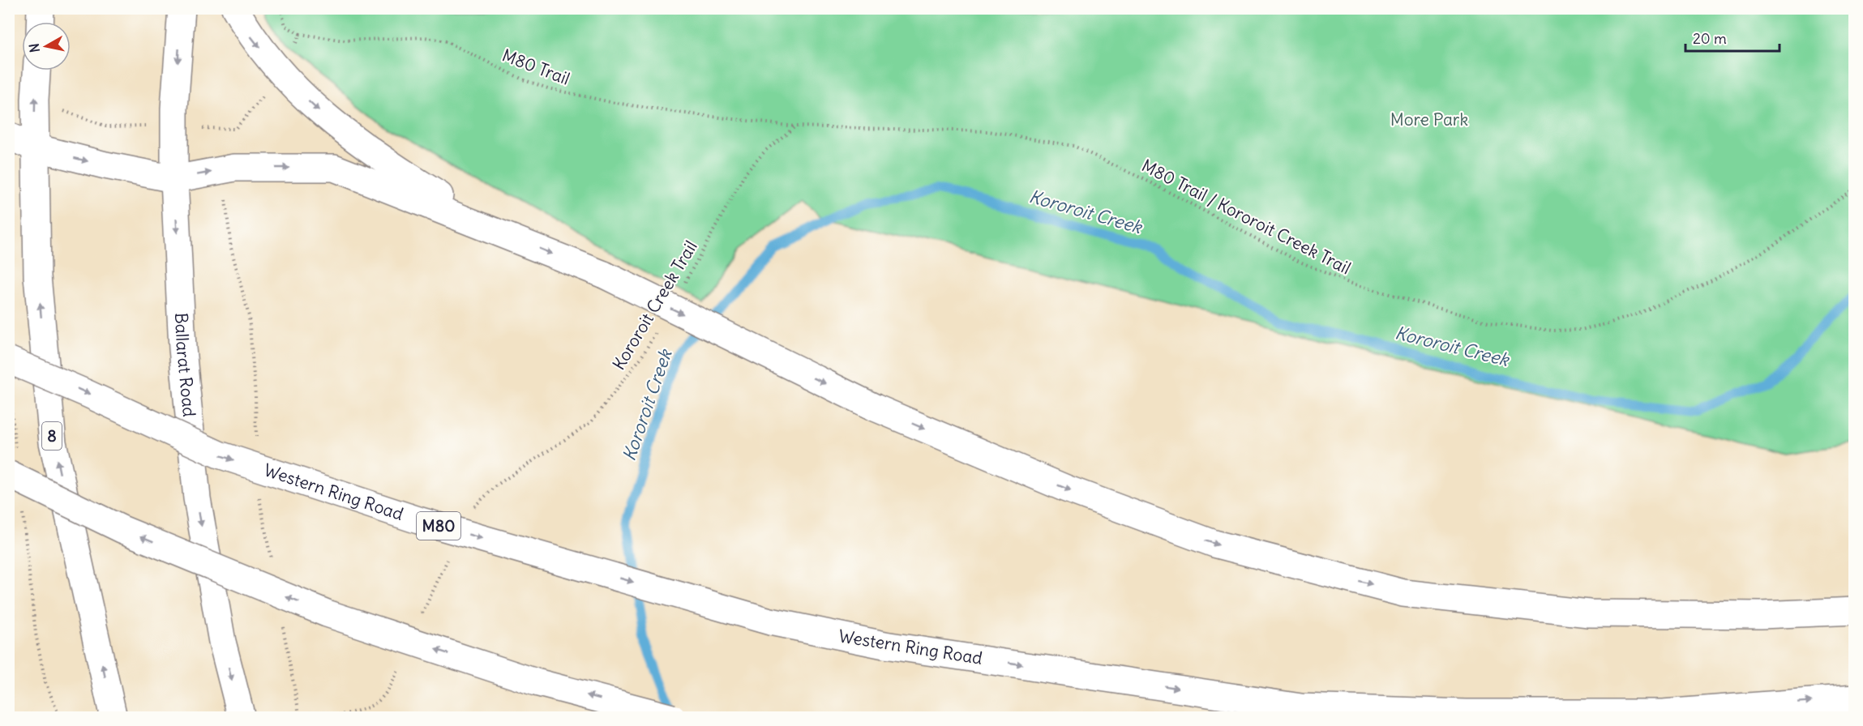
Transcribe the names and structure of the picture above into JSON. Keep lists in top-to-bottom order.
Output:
{
  "streets": {
    "highway": [
      "Ballarat Road",
      "8",
      "Western Ring Road",
      "M80"
    ],
    "path": ["M80 Trail", "M80 Trail / Kororoit Creek Trail", "Kororoit Creek Trail"]
  },
  "crossings": [
    ["M80 Trail", "M80 Trail / Kororoit Creek Trail"],
    ["M80 Trail", "Kororoit Creek Trail"],
    ["M80 Trail / Kororoit Creek Trail", "Kororoit Creek Trail"]
  ],
  "water": ["Kororoit Creek"],
  "parks": ["More Park"],
  "scale_bar": "20 m",
  "north": "left"
}
